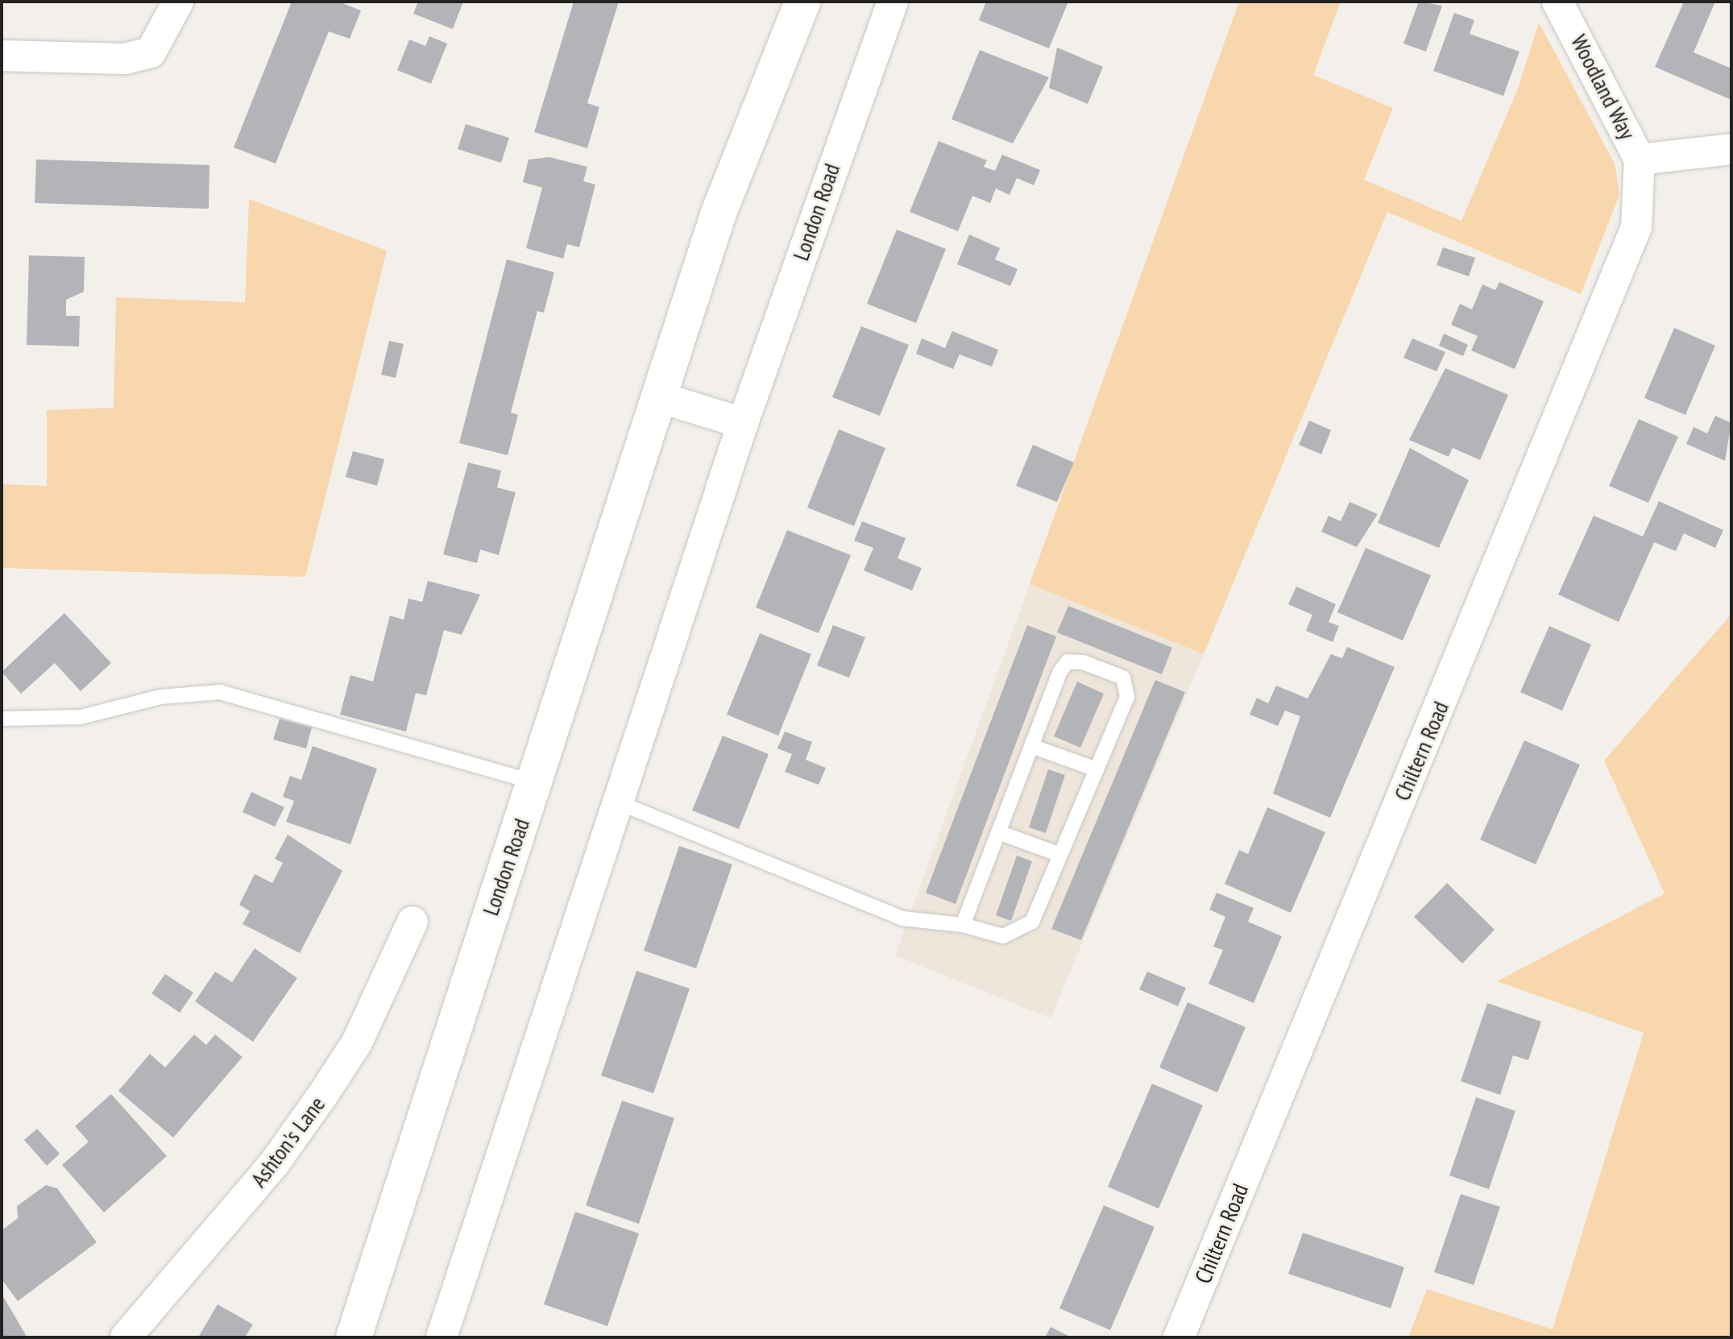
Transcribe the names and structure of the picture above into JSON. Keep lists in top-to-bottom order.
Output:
{
  "streets": {
    "main road": ["London Road"],
    "street": ["Woodland Way", "Chiltern Road", "Ashton's Lane"]
  },
  "crossings": [
    ["Woodland Way", "Chiltern Road"]
  ]
}
